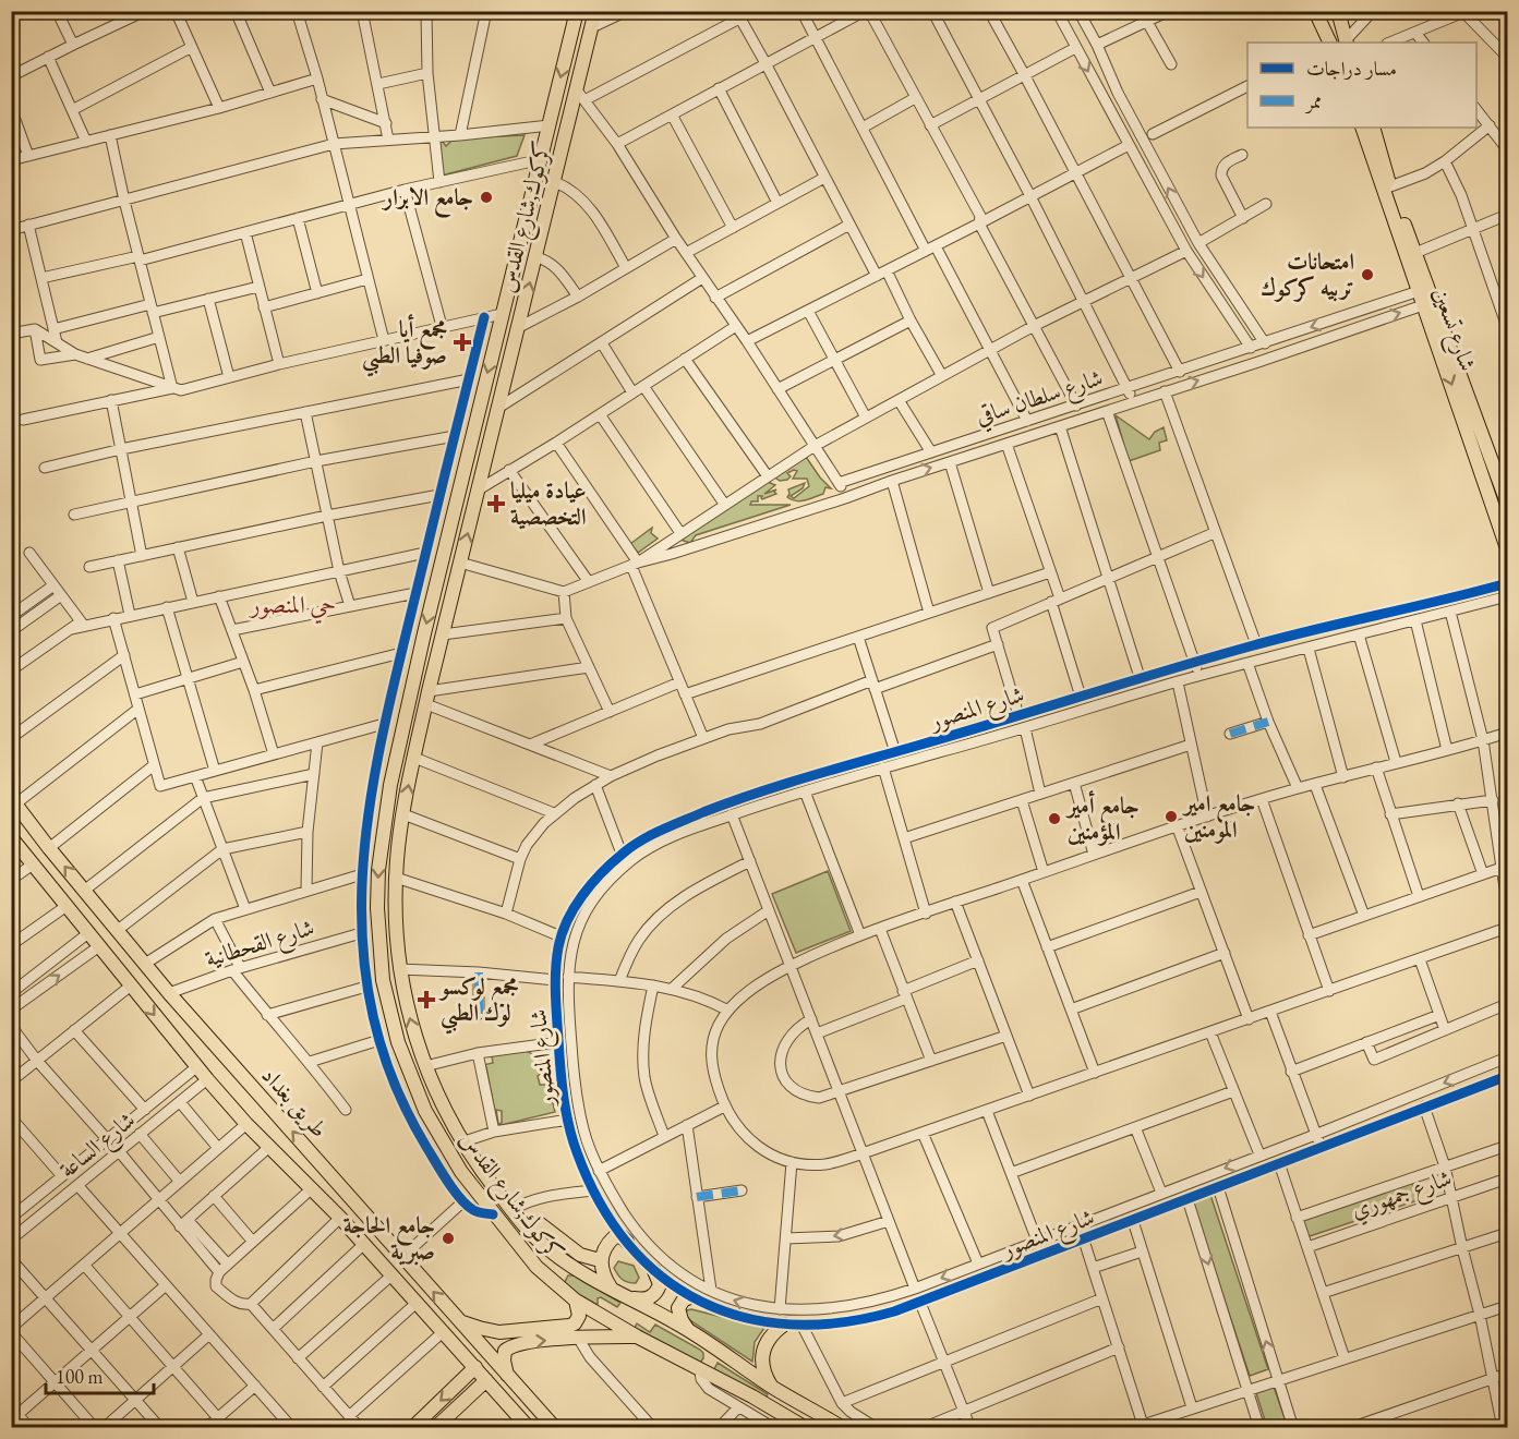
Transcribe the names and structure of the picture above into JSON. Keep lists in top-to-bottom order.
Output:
{
  "streets": {
    "main road": ["كركوك,شارع القدس", "شارع تسعين", "طريق بغداد"],
    "street": [
      "شارع سلطان ساقي",
      "شارع المنصور",
      "شارع القحطانية",
      "شارع الساعة",
      "شارع جمهوري"
    ]
  },
  "crossings": [
    ["كركوك,شارع القدس", "شارع المنصور"],
    ["شارع تسعين", "شارع سلطان ساقي"],
    ["شارع القحطانية", "طريق بغداد"],
    ["طريق بغداد", "شارع الساعة"]
  ],
  "districts": ["حي المنصور"],
  "places": {
    "other": [
      "جامع الابرار",
      "امتحانات تربيه كركوك",
      "جامع امير المومنين",
      "جامع أمير المؤمنين",
      "جامع الحاجة صبرية"
    ],
    "health": ["مجمع أيا صوفيا الطبي", "عيادة ميليا التخصصية", "مجمع لوكسو لوك الطبي"]
  },
  "legend": ["مسار دراجات", "ممر"],
  "scale_bar": "100 m"
}
